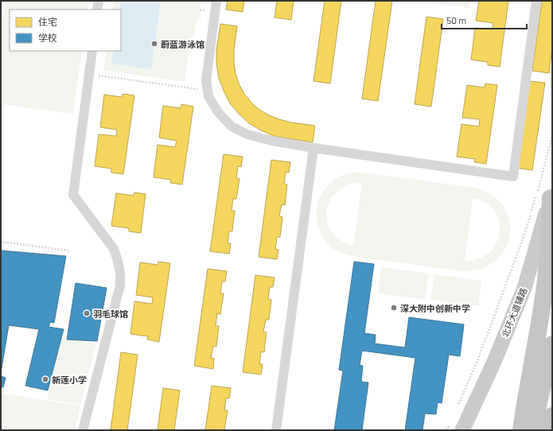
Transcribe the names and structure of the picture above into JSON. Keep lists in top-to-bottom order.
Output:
{
  "streets": {
    "main road": ["北环大道辅路"]
  },
  "places": [
    "蔚蓝游泳馆",
    "深大附中创新中学",
    "羽毛球馆",
    "新莲小学"
  ],
  "legend": ["住宅", "学校"],
  "scale_bar": "50 m"
}
